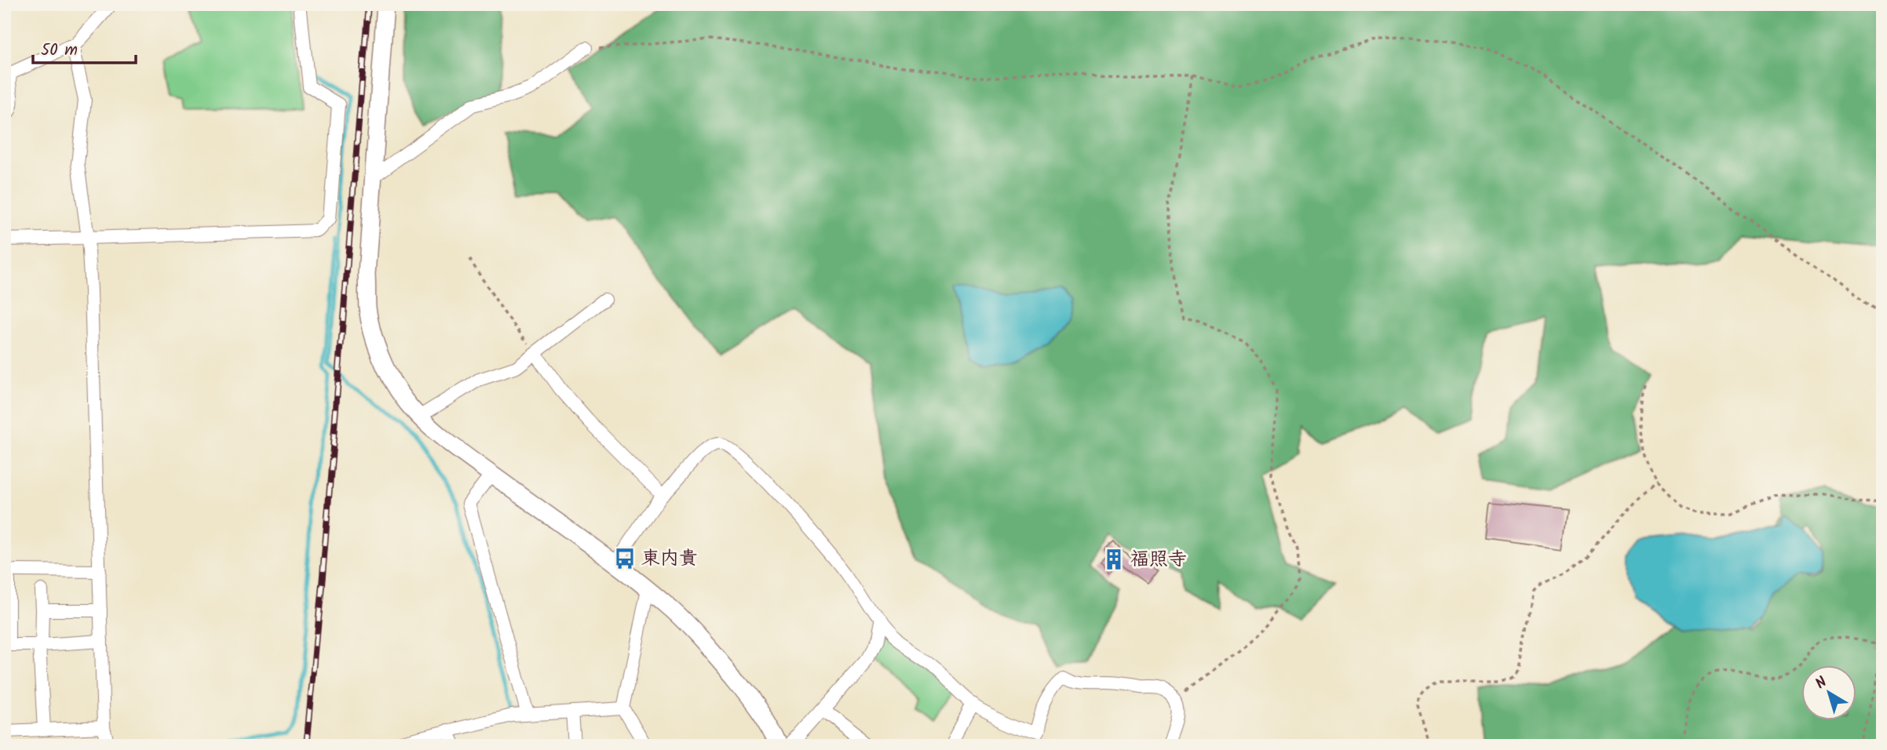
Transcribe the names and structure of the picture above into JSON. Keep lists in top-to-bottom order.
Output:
{
  "places": {
    "bus stop": ["東内貴"],
    "building": ["福照寺"]
  },
  "scale_bar": "50 m",
  "north": "top left"
}
